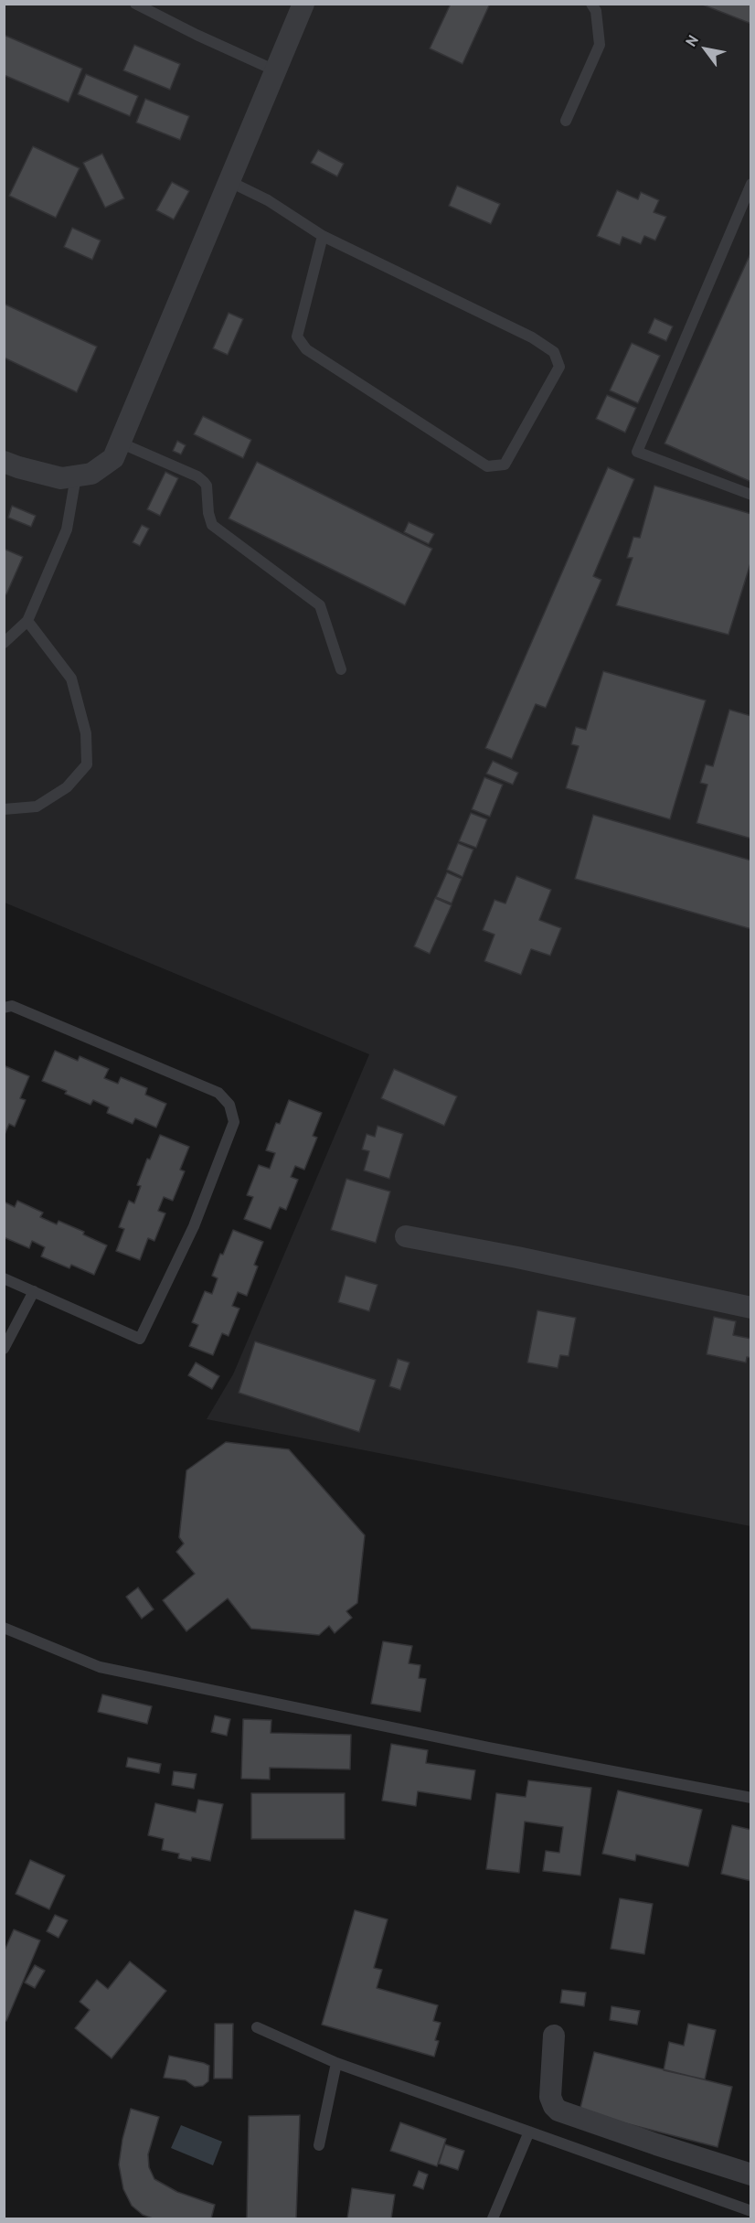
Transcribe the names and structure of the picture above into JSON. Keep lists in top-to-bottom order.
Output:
{
  "north": "top left"
}
